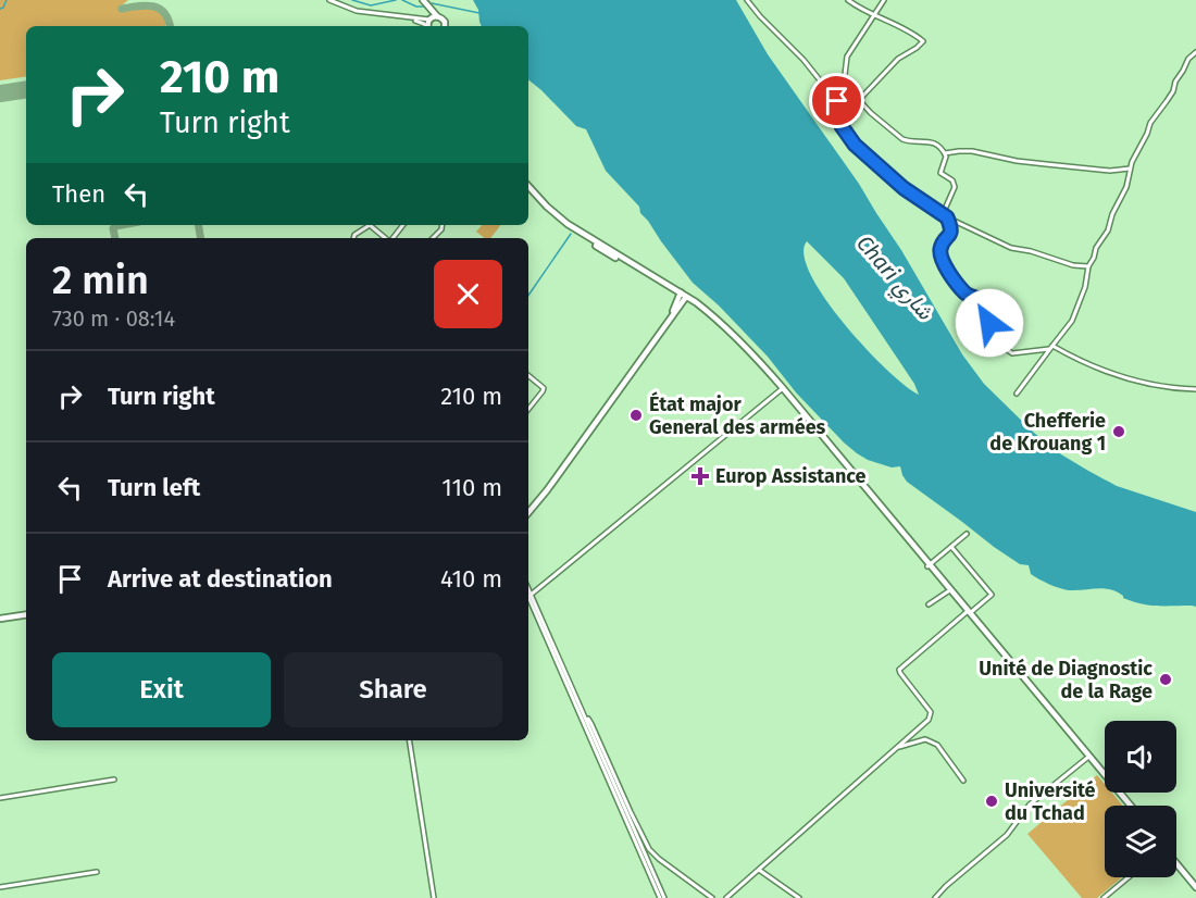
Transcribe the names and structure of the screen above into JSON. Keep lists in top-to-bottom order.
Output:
{
  "water": ["Chari شاري"],
  "places": {
    "other": [
      "État major General des armées",
      "Chefferie de Krouang 1",
      "Unité de Diagnostic de la Rage",
      "Université du Tchad"
    ],
    "health": ["Europ Assistance"]
  },
  "page": {
    "turn": ["210 m", "Turn right"],
    "then": "Then",
    "heading": ["2 min", "730 m · 08:14"],
    "list": [
      {
        "name": "Turn right",
        "value": "210 m"
      },
      {
        "name": "Turn left",
        "value": "110 m"
      },
      {
        "name": "Arrive at destination",
        "value": "410 m"
      }
    ],
    "buttons": ["Exit", "Share"]
  }
}
